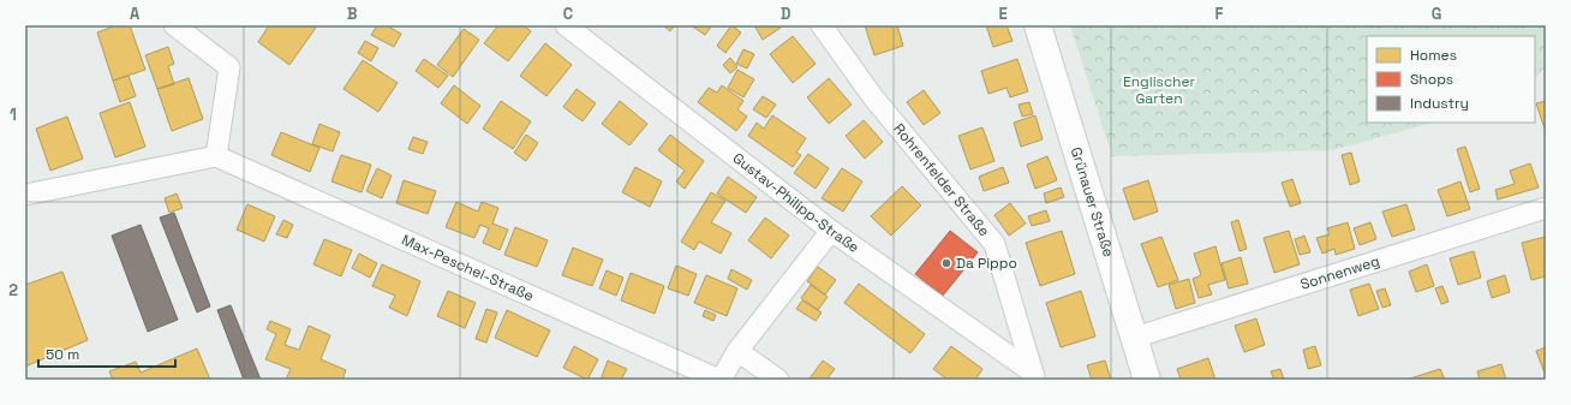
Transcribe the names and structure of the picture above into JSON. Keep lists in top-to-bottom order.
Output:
{
  "streets": {
    "street": [
      "Rohrenfelder Straße",
      "Gustav-Philipp-Straße",
      "Grünauer Straße",
      "Max-Peschel-Straße",
      "Sonnenweg"
    ]
  },
  "crossings": [
    ["Rohrenfelder Straße", "Gustav-Philipp-Straße"],
    ["Gustav-Philipp-Straße", "Max-Peschel-Straße"],
    ["Grünauer Straße", "Sonnenweg"]
  ],
  "parks": ["Englischer Garten"],
  "places": ["Da Pippo"],
  "legend": ["Homes", "Shops", "Industry"],
  "scale_bar": "50 m",
  "grid": {
    "columns": [
      "A",
      "B",
      "C",
      "D",
      "E",
      "F",
      "G"
    ],
    "rows": ["1", "2"]
  }
}
